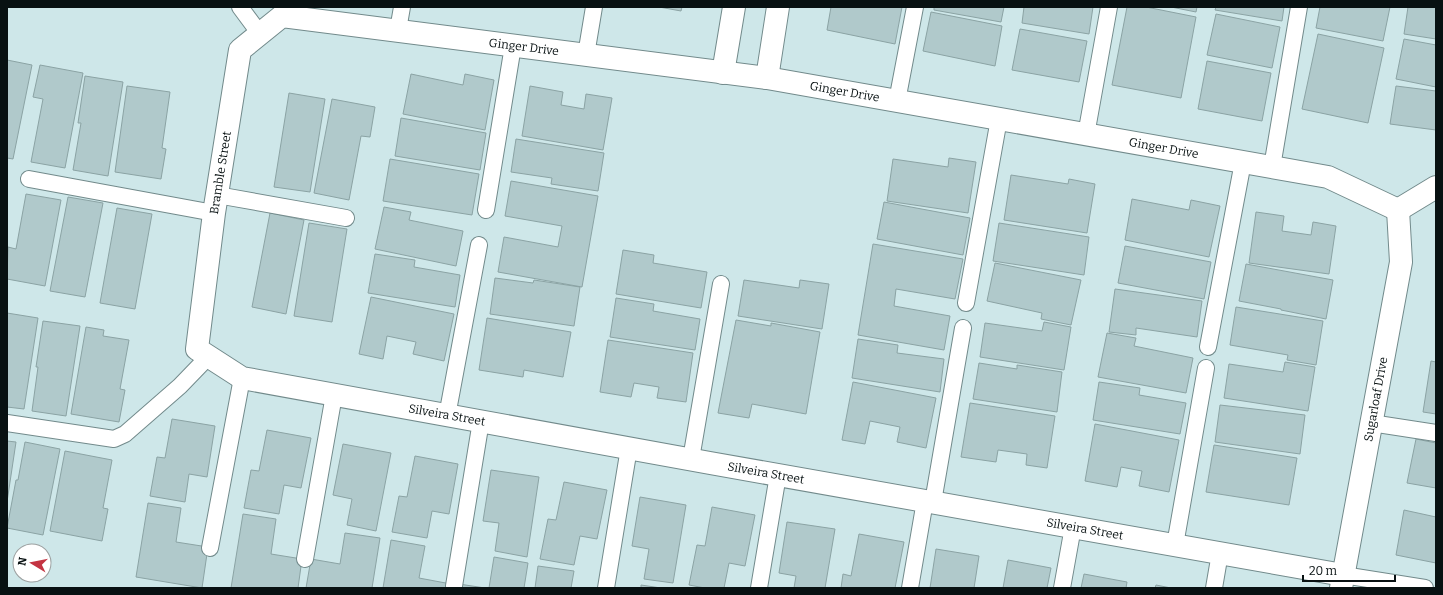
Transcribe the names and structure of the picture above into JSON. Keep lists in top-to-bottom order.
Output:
{
  "streets": {
    "street": [
      "Ginger Drive",
      "Bramble Street",
      "Sugarloaf Drive",
      "Silveira Street"
    ]
  },
  "crossings": [
    ["Ginger Drive", "Bramble Street"],
    ["Ginger Drive", "Sugarloaf Drive"],
    ["Bramble Street", "Silveira Street"],
    ["Sugarloaf Drive", "Silveira Street"]
  ],
  "scale_bar": "20 m",
  "north": "left"
}
